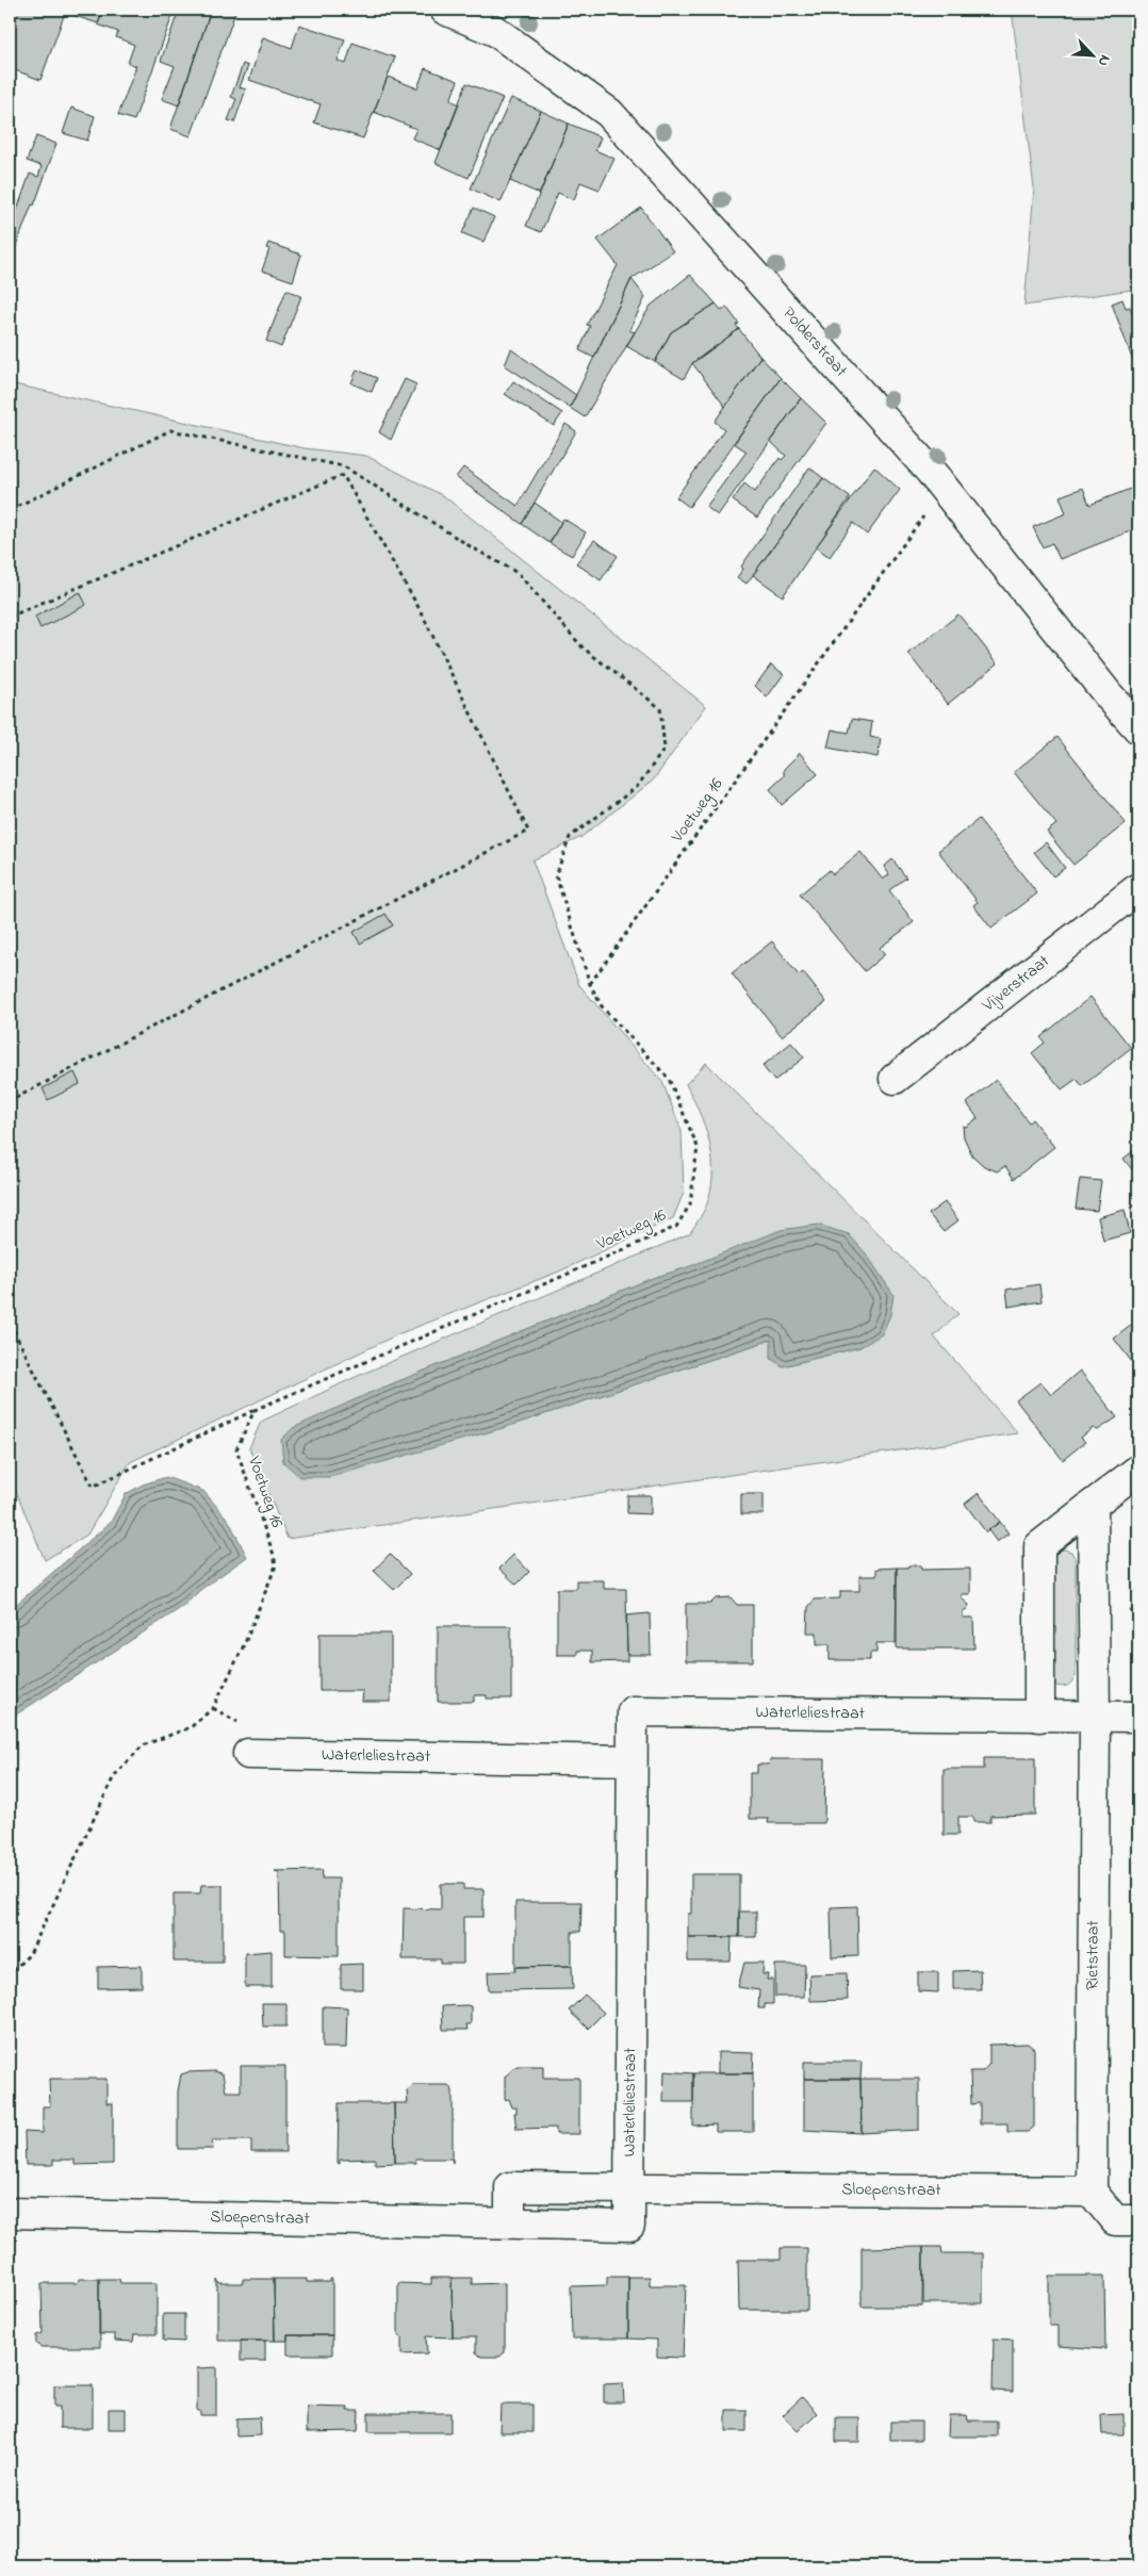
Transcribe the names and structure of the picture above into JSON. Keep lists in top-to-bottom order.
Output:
{
  "streets": {
    "street": [
      "Polderstraat",
      "Vijverstraat",
      "Waterleliestraat",
      "Rietstraat",
      "Sloepenstraat"
    ],
    "path": ["Voetweg 16"]
  },
  "crossings": [
    ["Polderstraat", "Voetweg 16"],
    ["Waterleliestraat", "Sloepenstraat"],
    ["Rietstraat", "Sloepenstraat"]
  ],
  "north": "bottom right"
}
